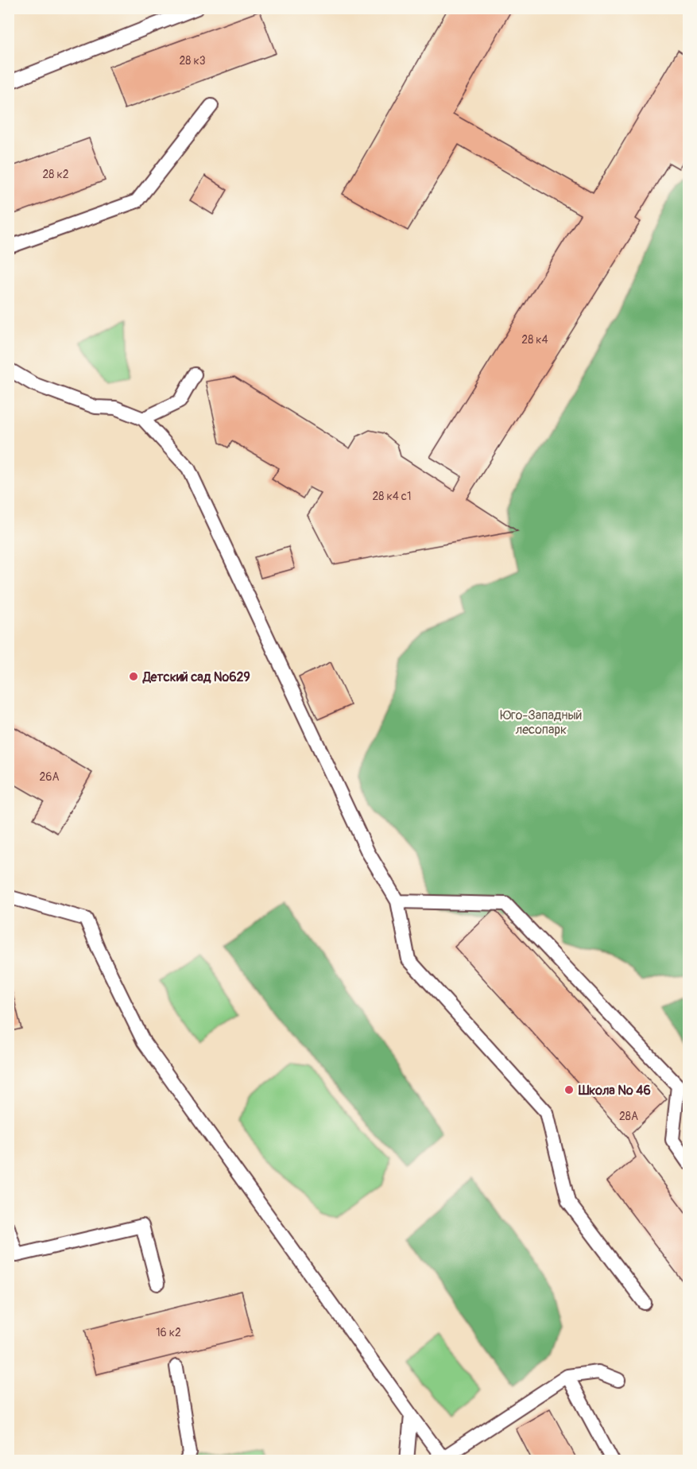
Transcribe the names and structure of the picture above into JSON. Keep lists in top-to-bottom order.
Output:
{
  "parks": ["Юго-Западный лесопарк"],
  "places": ["Детский сад №629", "Школа № 46"],
  "house_numbers": [
    "28 к3",
    "28 к2",
    "28 к4",
    "28 к4 с1",
    "26А",
    "28А",
    "16 к2"
  ]
}
